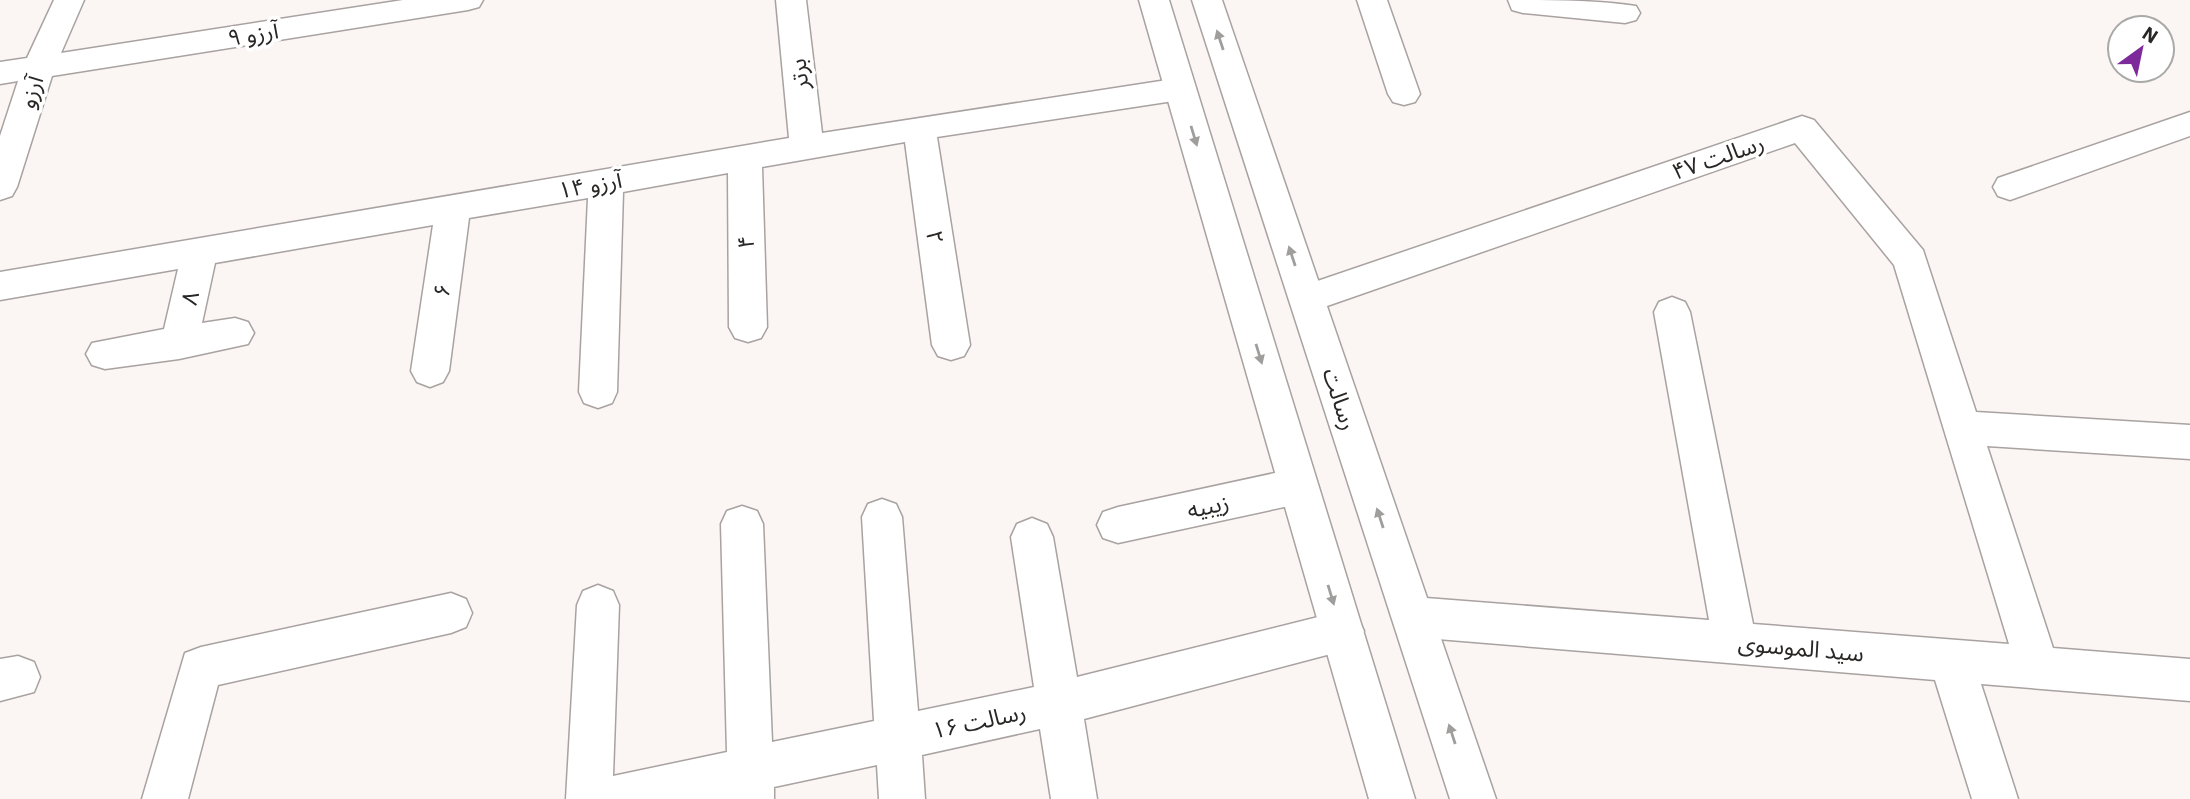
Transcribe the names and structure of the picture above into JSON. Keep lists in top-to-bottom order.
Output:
{
  "streets": {
    "street": [
      "۹ آرزو",
      "برتر",
      "آرزو",
      "رسالت ۴۷",
      "۱۴ آرزو",
      "۲",
      "۴",
      "۶",
      "۸",
      "رسالت",
      "زیبیه",
      "سید الموسوی",
      "رسالت ۱۶"
    ]
  },
  "crossings": [
    ["۹ آرزو", "آرزو"],
    ["برتر", "۱۴ آرزو"],
    ["رسالت ۴۷", "رسالت"],
    ["۱۴ آرزو", "۲"],
    ["۱۴ آرزو", "۴"],
    ["۱۴ آرزو", "۶"],
    ["۱۴ آرزو", "۸"],
    ["رسالت", "سید الموسوی"]
  ],
  "north": "top right"
}
